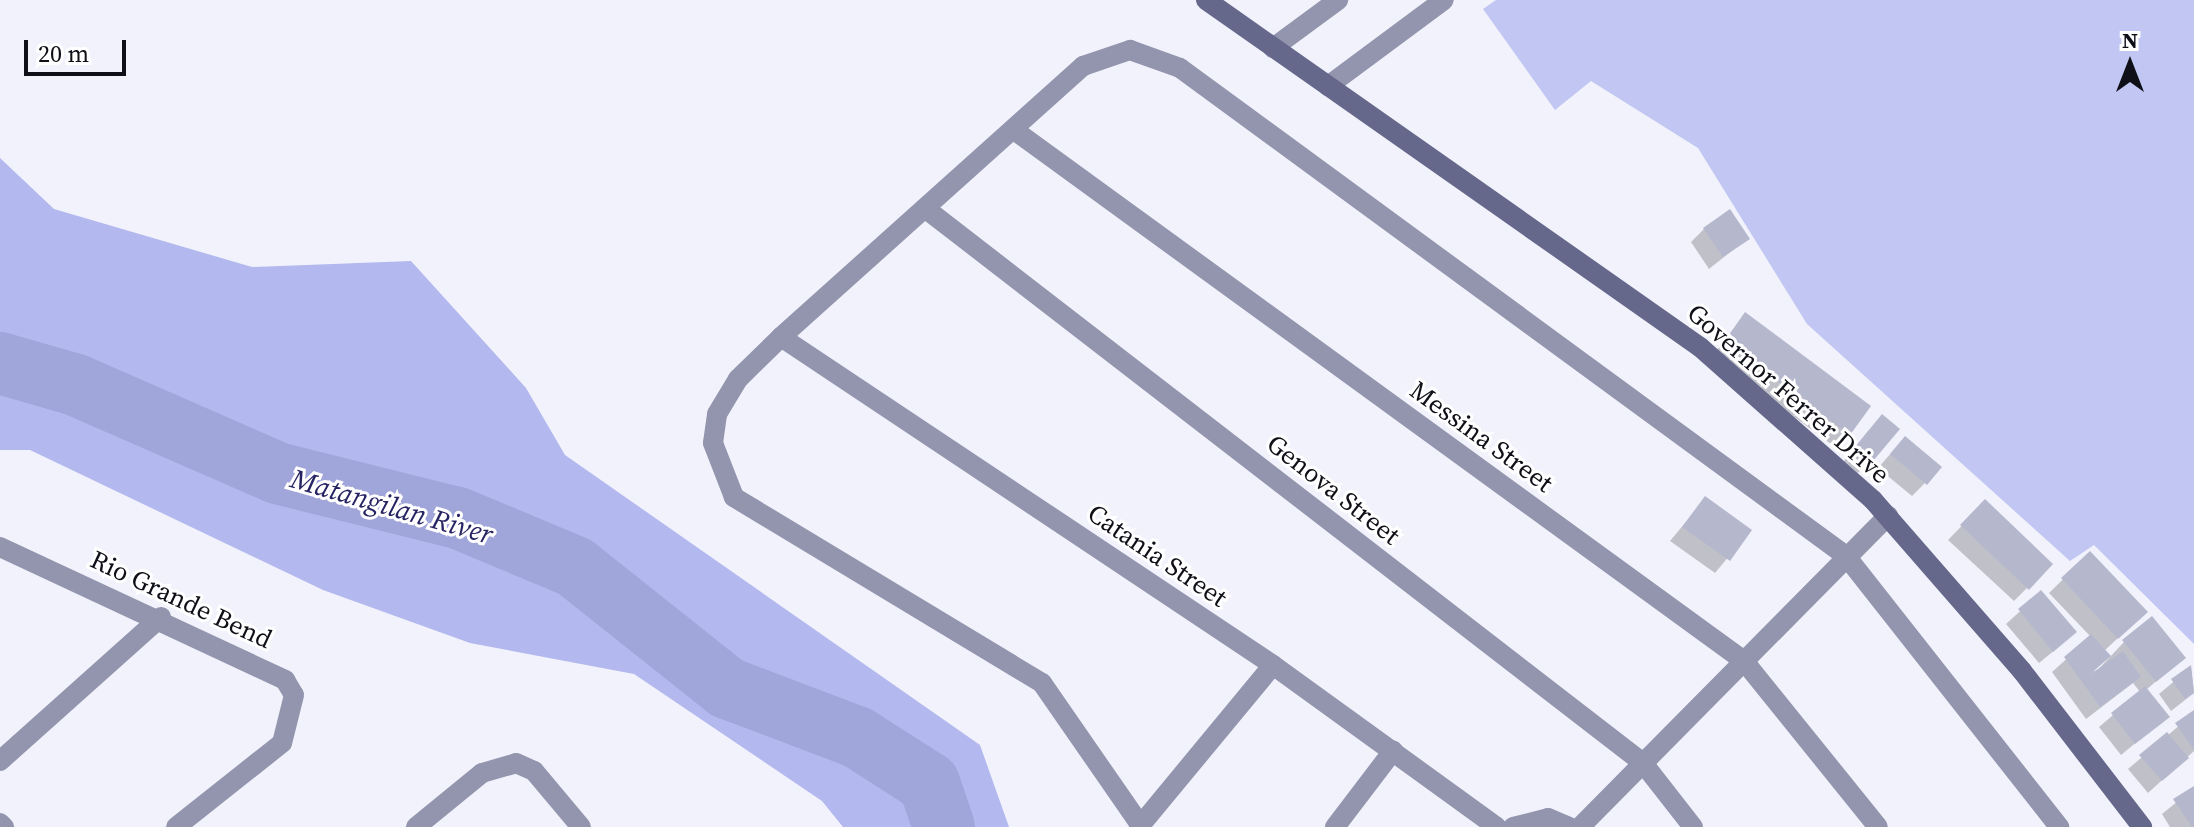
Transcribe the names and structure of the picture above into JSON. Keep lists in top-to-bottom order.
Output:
{
  "streets": {
    "main road": ["Governor Ferrer Drive"],
    "street": [
      "Messina Street",
      "Genova Street",
      "Catania Street",
      "Rio Grande Bend"
    ]
  },
  "water": ["Matangilan River"],
  "scale_bar": "20 m",
  "north": "top"
}
